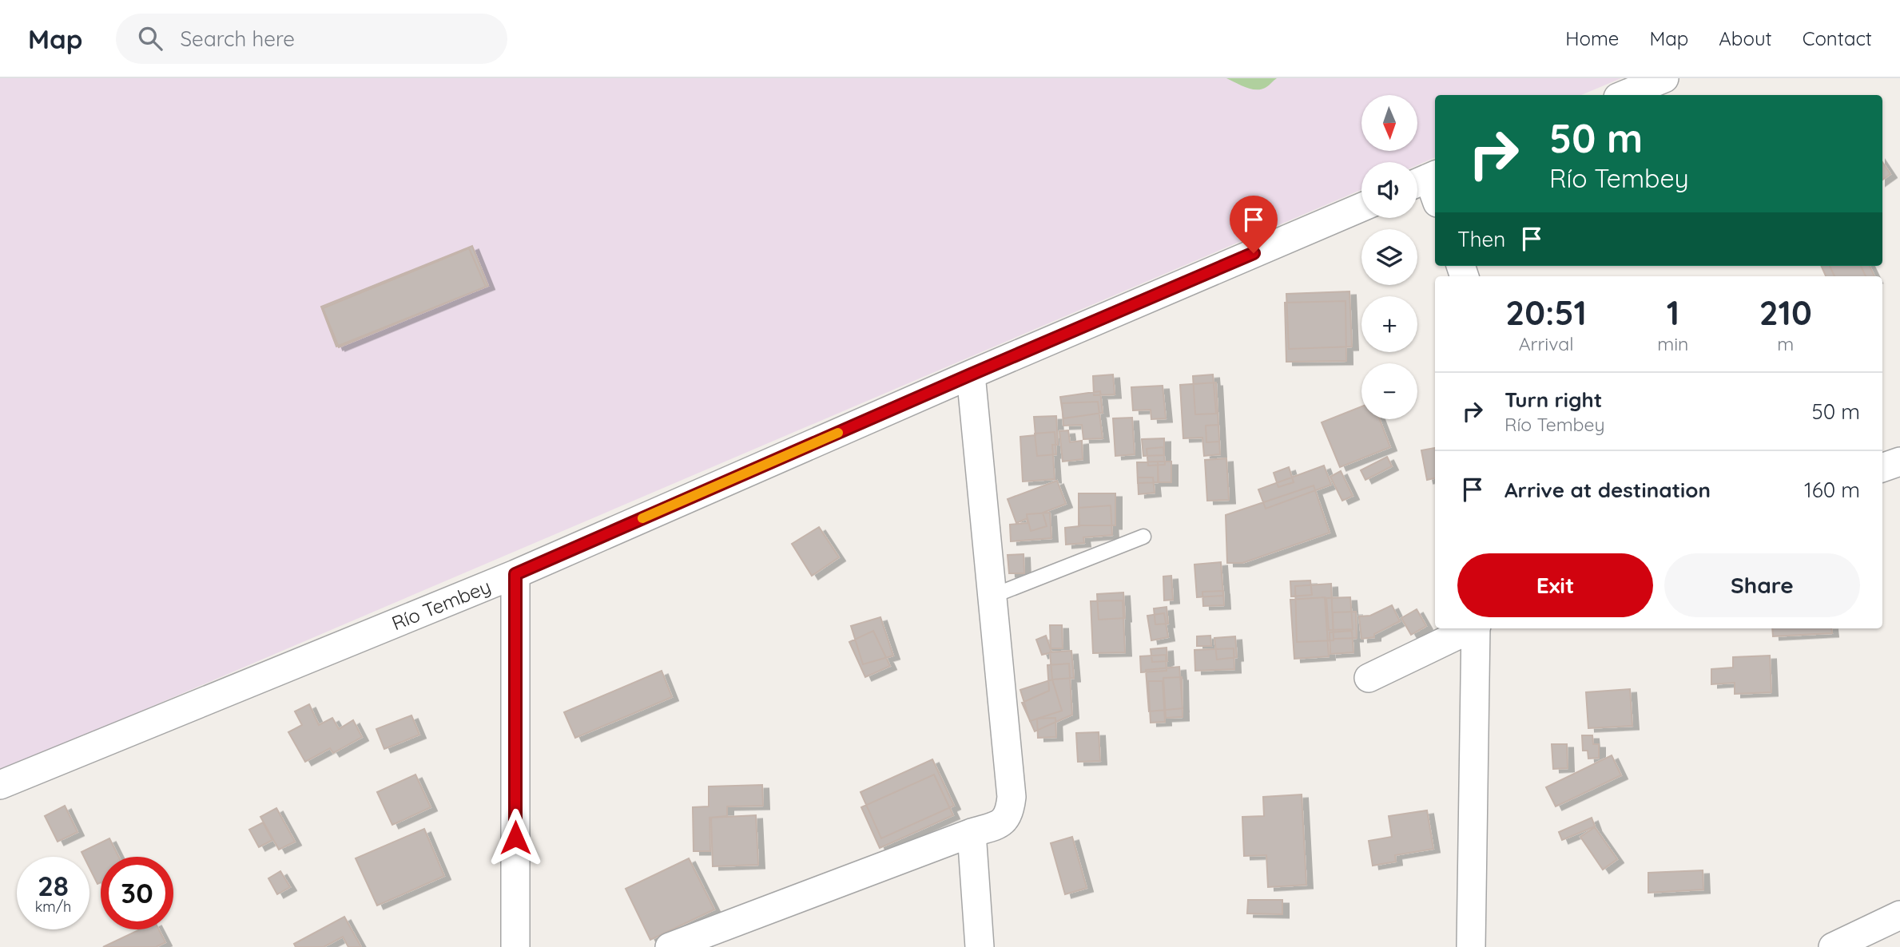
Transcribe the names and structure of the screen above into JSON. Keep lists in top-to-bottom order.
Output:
{
  "streets": {
    "street": ["Río Tembey"]
  },
  "north": "bottom",
  "page": {
    "header": "Map",
    "search": "Search here",
    "nav": [
      "Home",
      "Map",
      "About",
      "Contact"
    ],
    "map_buttons": ["+", "−"],
    "turn": ["50 m", "Río Tembey"],
    "then": "Then",
    "eta": [
      "20:51",
      "Arrival",
      "1",
      "min",
      "210",
      "m"
    ],
    "list": [
      {
        "name": "Turn right",
        "note": "Río Tembey",
        "value": "50 m"
      },
      {
        "name": "Arrive at destination",
        "value": "160 m"
      }
    ],
    "buttons": ["Exit", "Share"],
    "speed": "28 km/h",
    "limit": "30"
  }
}
